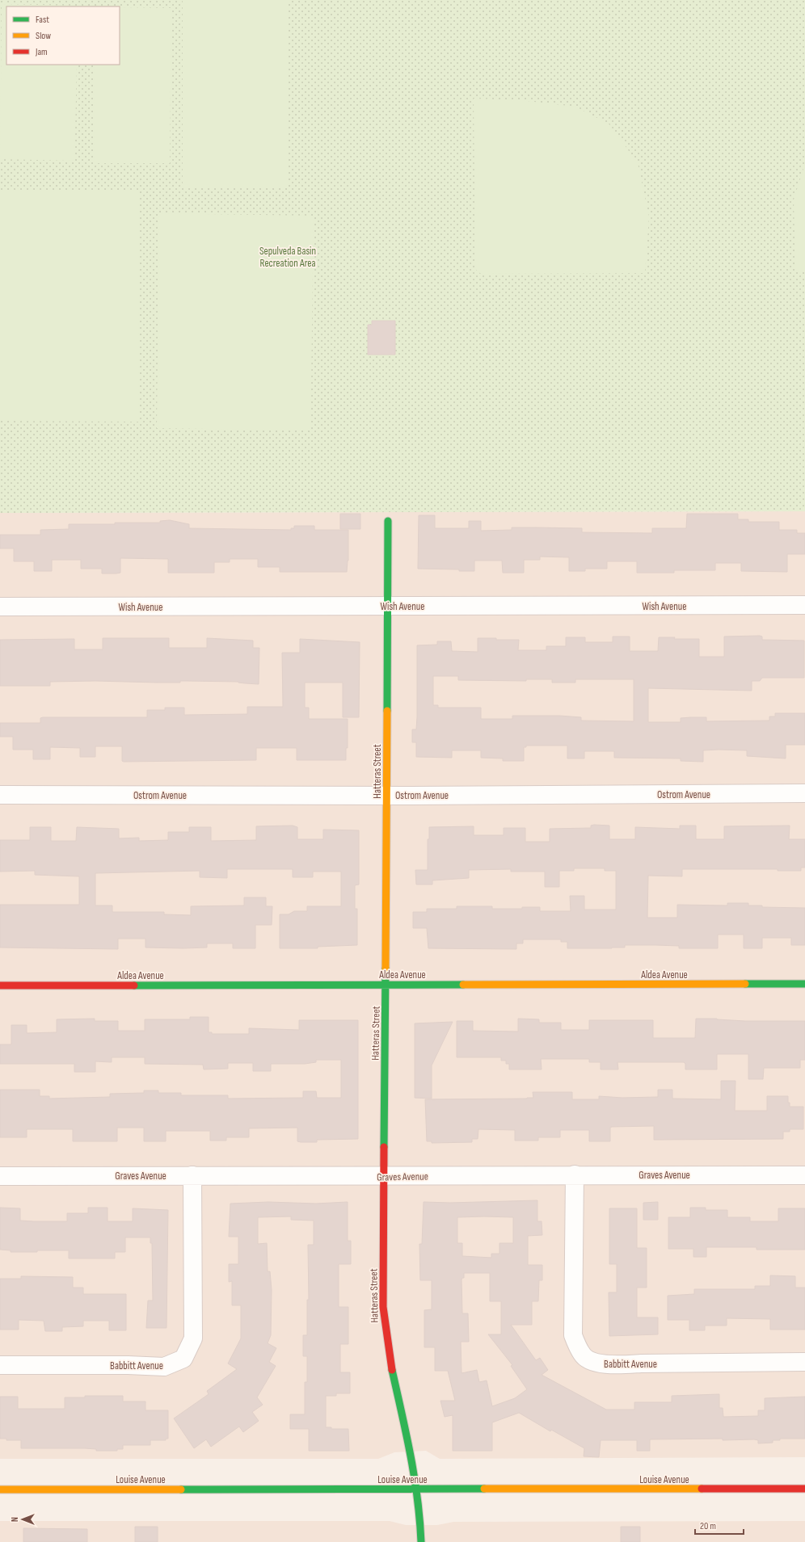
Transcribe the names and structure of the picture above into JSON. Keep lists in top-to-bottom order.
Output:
{
  "streets": {
    "street": [
      "Wish Avenue",
      "Hatteras Street",
      "Ostrom Avenue",
      "Aldea Avenue",
      "Graves Avenue",
      "Babbitt Avenue",
      "Louise Avenue"
    ]
  },
  "crossings": [
    ["Wish Avenue", "Hatteras Street"],
    ["Hatteras Street", "Ostrom Avenue"],
    ["Hatteras Street", "Aldea Avenue"],
    ["Hatteras Street", "Graves Avenue"],
    ["Hatteras Street", "Louise Avenue"],
    ["Graves Avenue", "Babbitt Avenue"]
  ],
  "parks": ["Sepulveda Basin Recreation Area"],
  "legend": ["Fast", "Slow", "Jam"],
  "scale_bar": "20 m",
  "north": "left"
}
